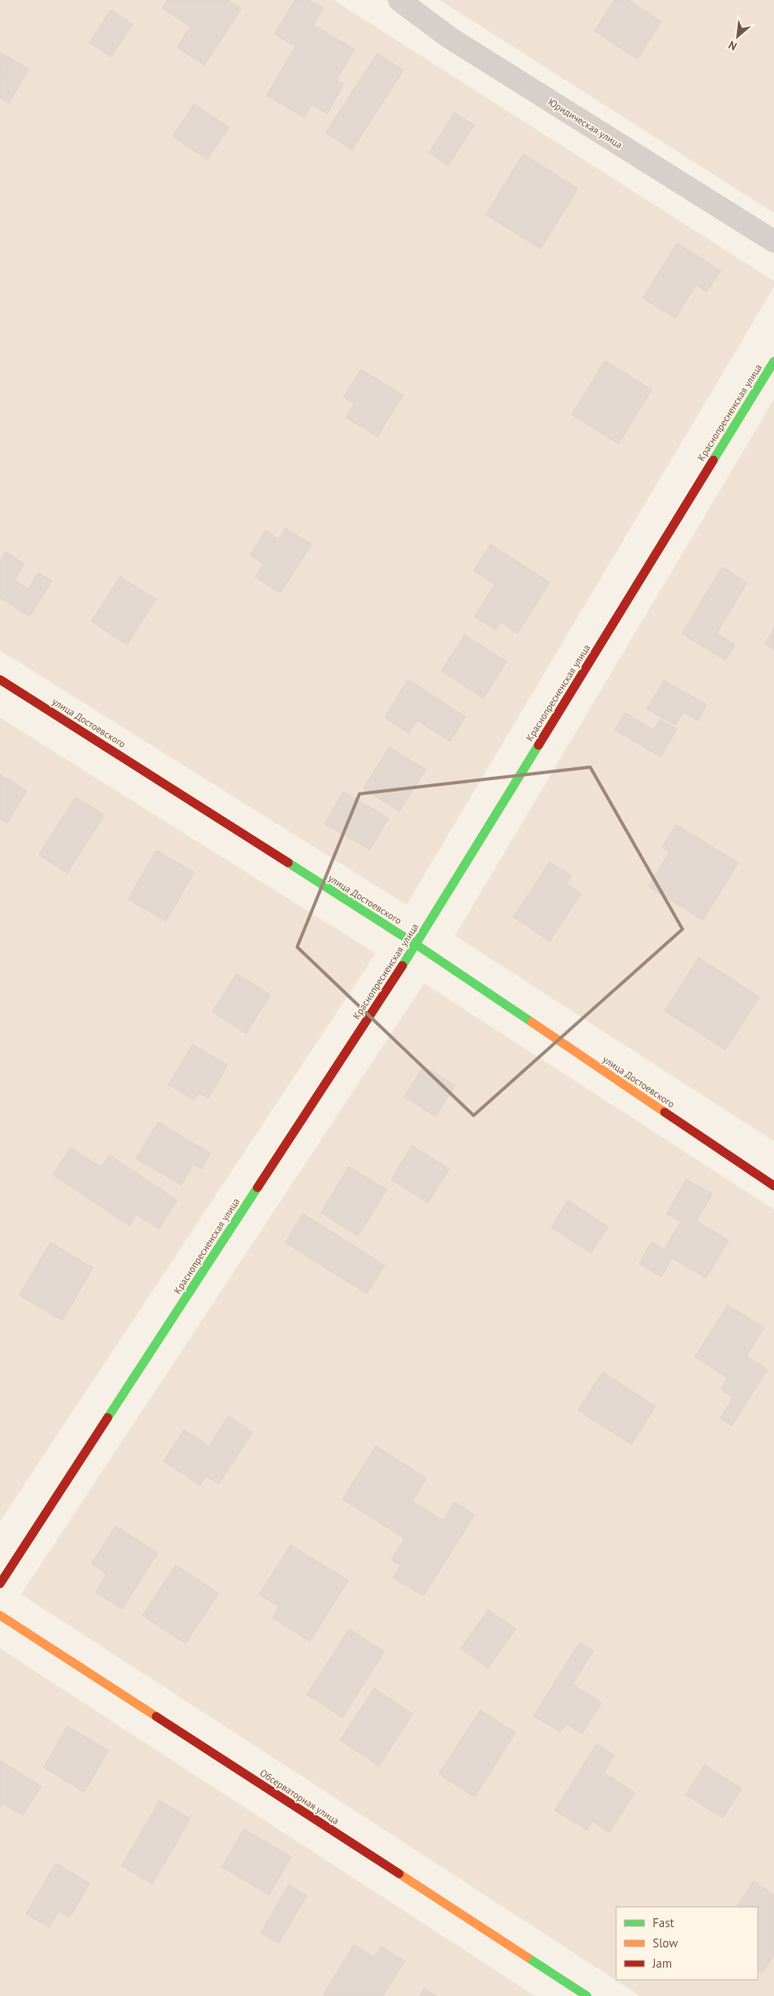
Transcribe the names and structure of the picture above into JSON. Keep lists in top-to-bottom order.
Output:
{
  "streets": {
    "street": [
      "Юридическая улица",
      "Краснопресненская улица",
      "улица Достоевского",
      "Обсерваторная улица"
    ]
  },
  "crossings": [
    ["Краснопресненская улица", "улица Достоевского"]
  ],
  "legend": ["Fast", "Slow", "Jam"],
  "north": "bottom left"
}
